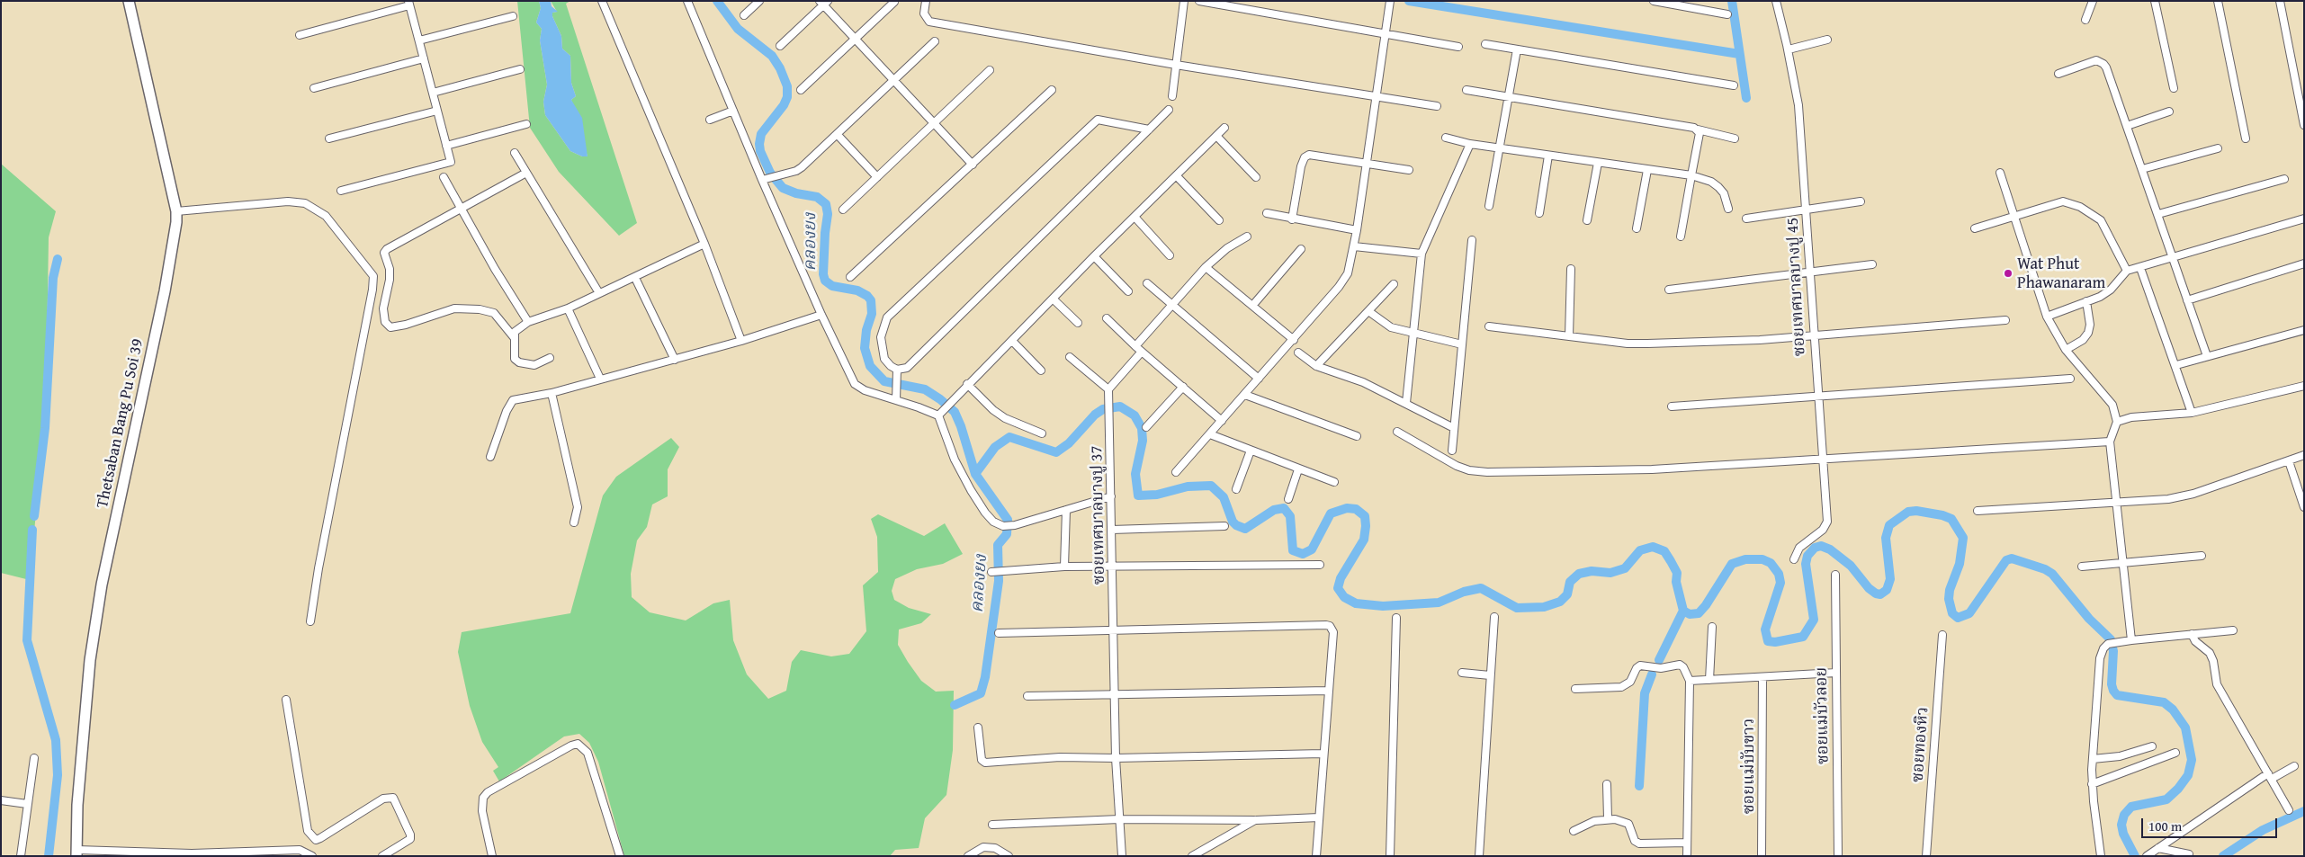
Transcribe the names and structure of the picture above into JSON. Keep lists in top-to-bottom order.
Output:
{
  "streets": {
    "street": [
      "ซอยเทศบาลบางปู 45",
      "Thetsaban Bang Pu Soi 39",
      "ซอยเทศบาลบางปู 37",
      "ซอยแม่บัวลอย",
      "ซอยทองหิว",
      "ซอยแม่บับขาว"
    ]
  },
  "water": ["คลองยง"],
  "places": ["Wat Phut Phawanaram"],
  "scale_bar": "100 m"
}
